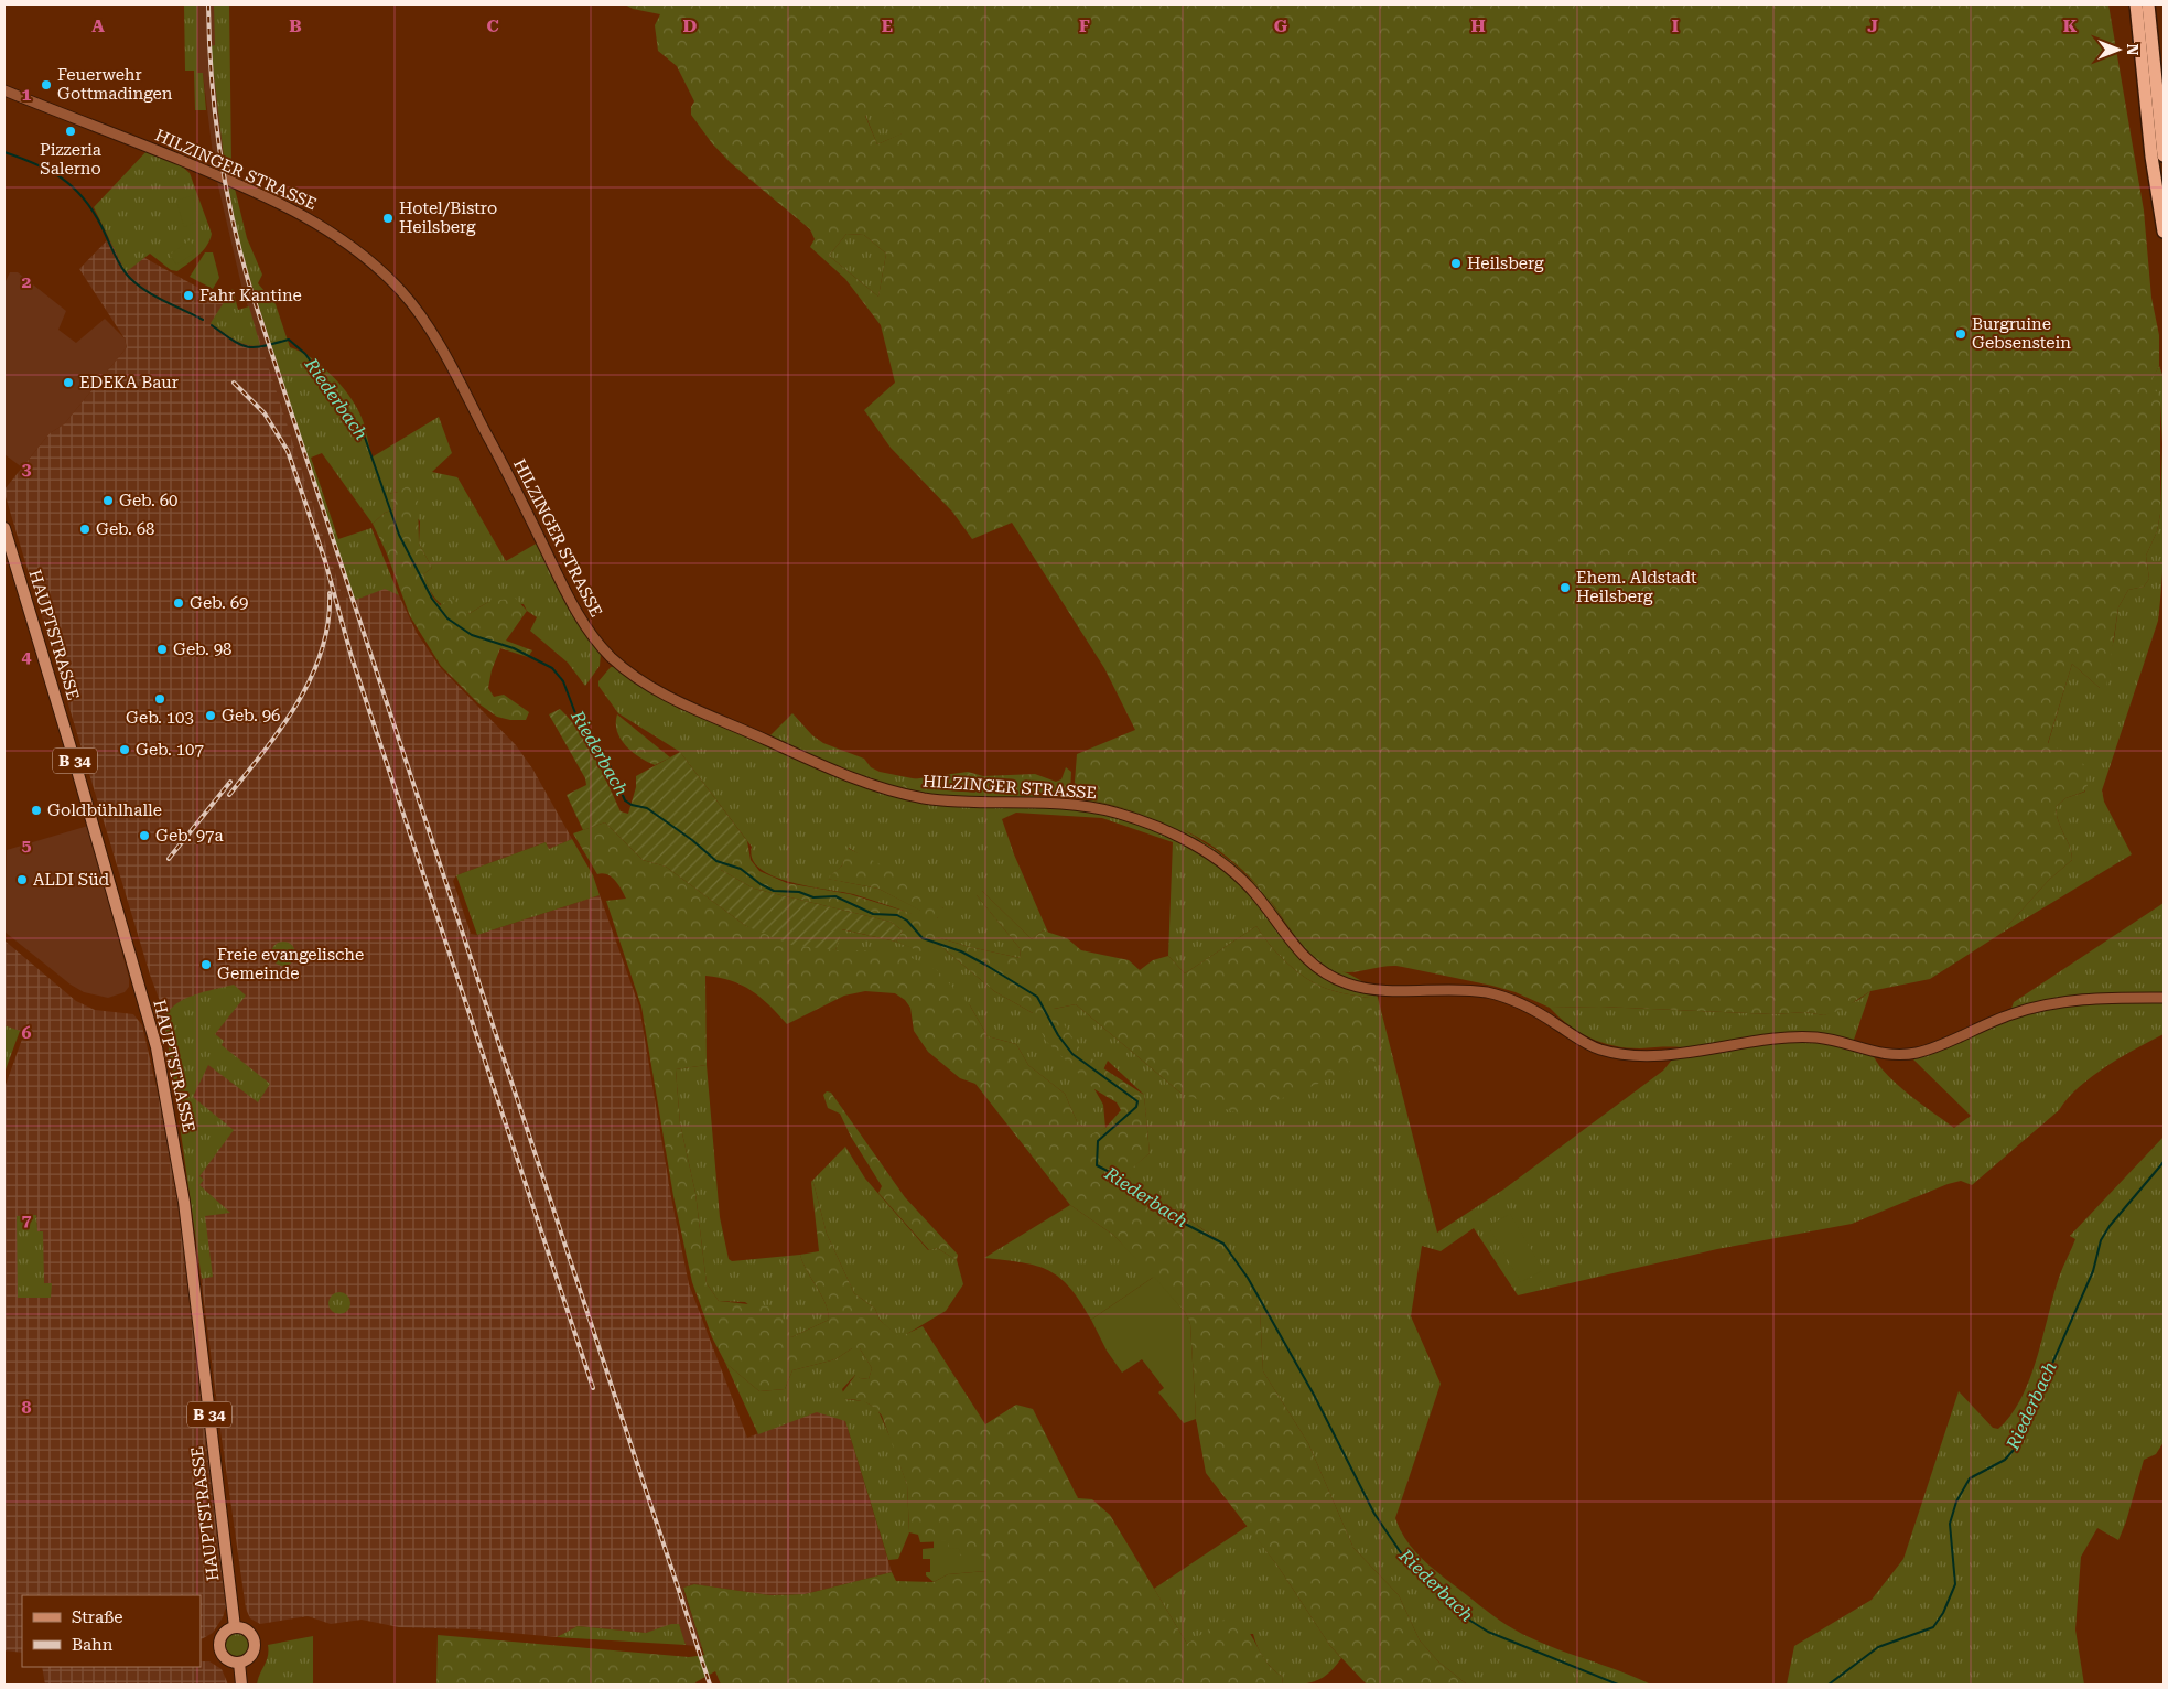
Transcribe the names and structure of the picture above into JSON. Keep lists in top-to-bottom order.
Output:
{
  "streets": {
    "main road": ["HILZINGER STRASSE", "HAUPTSTRASSE", "B 34"]
  },
  "water": ["Riederbach"],
  "places": [
    "Feuerwehr Gottmadingen",
    "Pizzeria Salerno",
    "Hotel/Bistro Heilsberg",
    "Heilsberg",
    "Fahr Kantine",
    "Burgruine Gebsenstein",
    "EDEKA Baur",
    "Geb. 60",
    "Geb. 68",
    "Ehem. Aldstadt Heilsberg",
    "Geb. 69",
    "Geb. 98",
    "Geb. 103",
    "Geb. 96",
    "Geb. 107",
    "Goldbühlhalle",
    "Geb. 97a",
    "ALDI Süd",
    "Freie evangelische Gemeinde"
  ],
  "legend": ["Straße", "Bahn"],
  "north": "right",
  "grid": {
    "columns": [
      "A",
      "B",
      "C",
      "D",
      "E",
      "F",
      "G",
      "H",
      "I",
      "J",
      "K"
    ],
    "rows": [
      "1",
      "2",
      "3",
      "4",
      "5",
      "6",
      "7",
      "8"
    ]
  }
}
